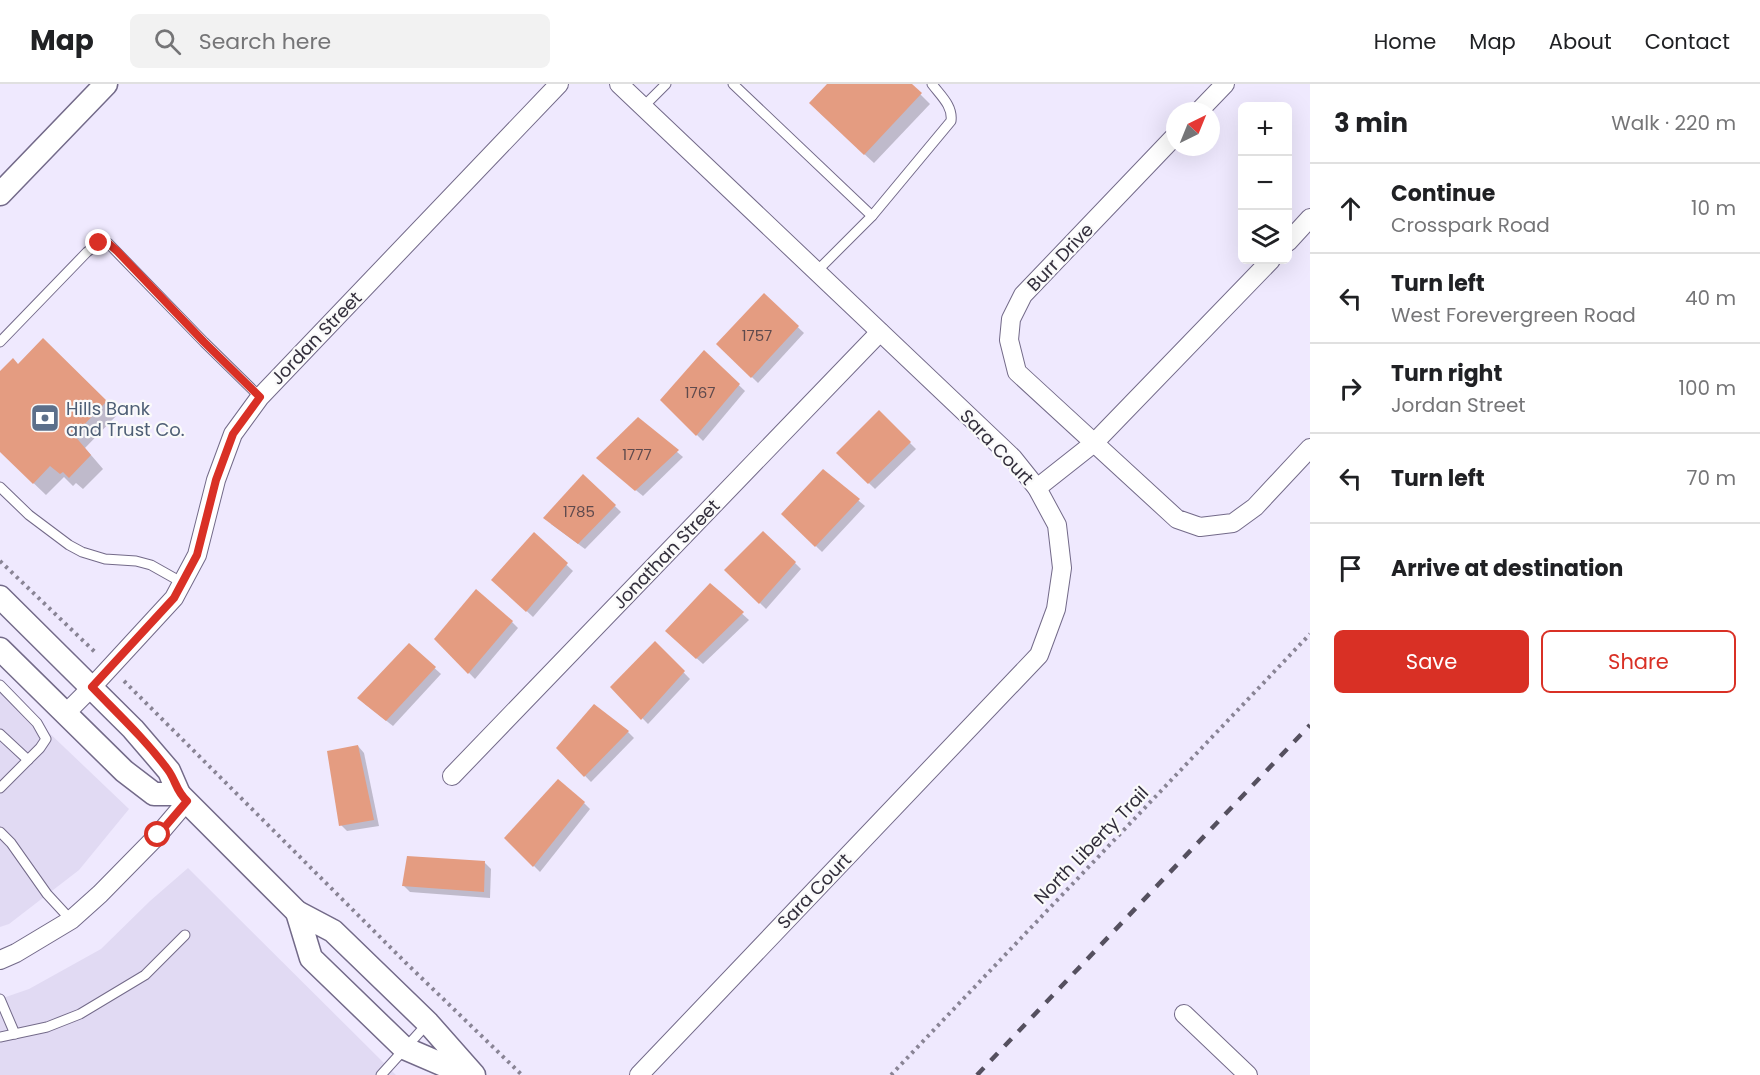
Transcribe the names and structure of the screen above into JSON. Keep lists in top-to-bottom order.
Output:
{
  "streets": {
    "street": [
      "Burr Drive",
      "Jordan Street",
      "Sara Court",
      "Jonathan Street"
    ],
    "path": ["North Liberty Trail"]
  },
  "crossings": [
    ["Sara Court", "Jonathan Street"]
  ],
  "places": {
    "bank": ["Hills Bank and Trust Co."]
  },
  "house_numbers": [
    "1757",
    "1767",
    "1777",
    "1785"
  ],
  "north": "top right",
  "page": {
    "header": "Map",
    "search": "Search here",
    "nav": [
      "Home",
      "Map",
      "About",
      "Contact"
    ],
    "heading": ["3 min", "Walk · 220 m"],
    "map_buttons": ["+", "−"],
    "list": [
      ["Continue", "Crosspark Road", "10 m"],
      ["Turn left", "West Forevergreen Road", "40 m"],
      ["Turn right", "Jordan Street", "100 m"],
      ["Turn left", "70 m"],
      "Arrive at destination"
    ],
    "buttons": ["Save", "Share"]
  }
}
